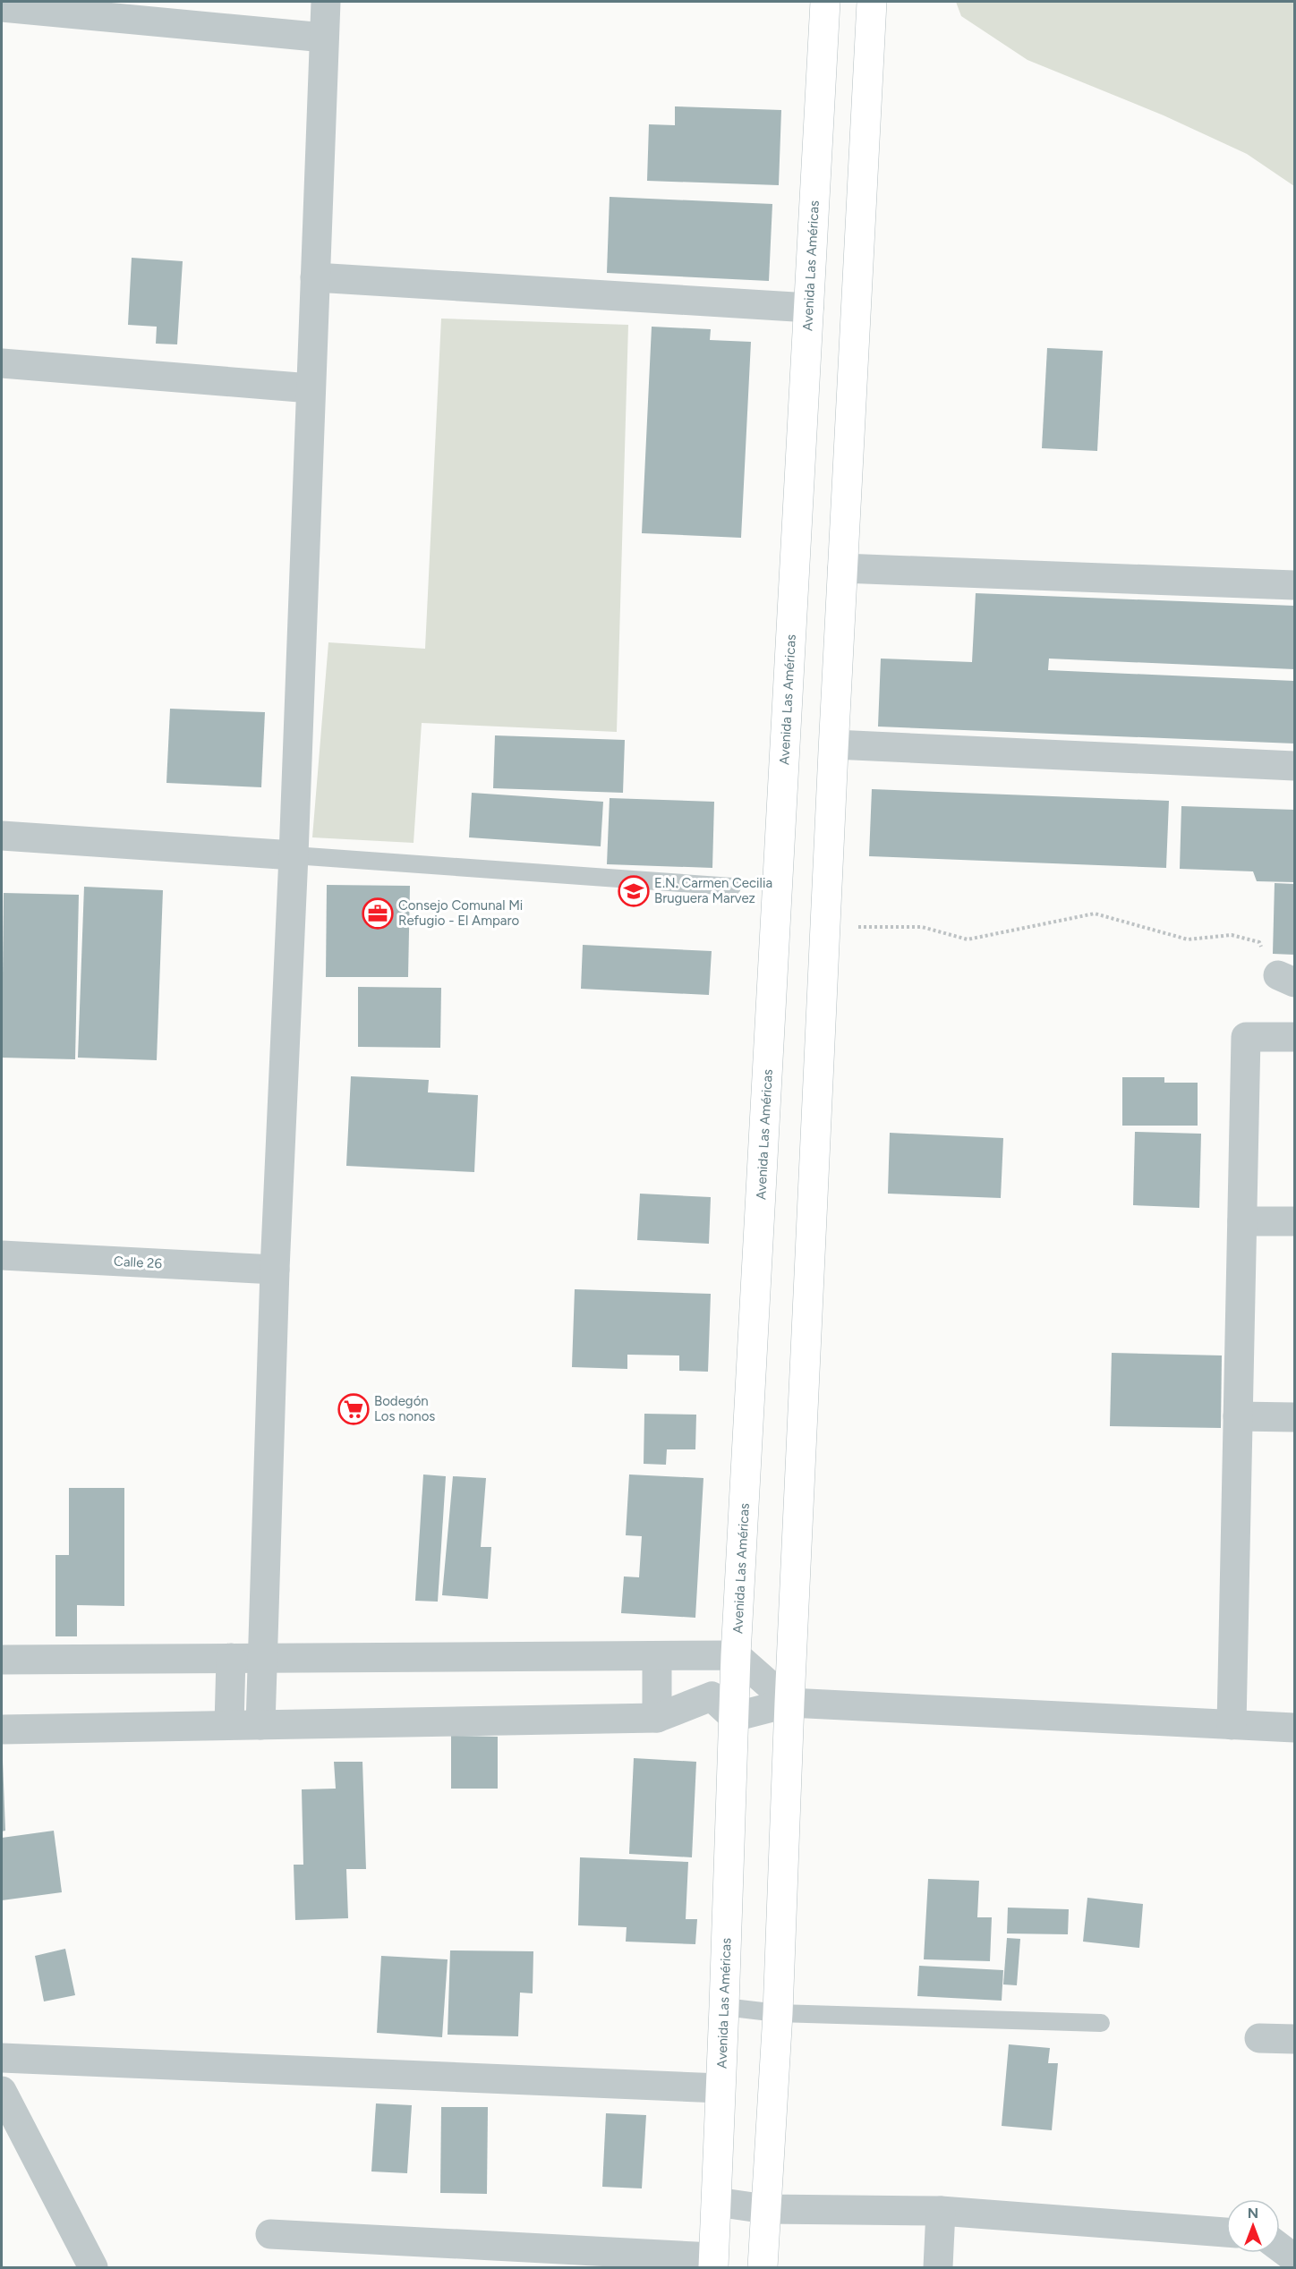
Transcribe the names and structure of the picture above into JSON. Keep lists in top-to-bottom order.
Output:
{
  "streets": {
    "main road": ["Avenida Las Américas"],
    "street": ["Calle 26"]
  },
  "places": {
    "school or university": ["E.N. Carmen Cecilia Bruguera Marvez"],
    "office": ["Consejo Comunal Mi Refugio - El Amparo"],
    "supermarket": ["Bodegón Los nonos"]
  },
  "north": "top"
}
